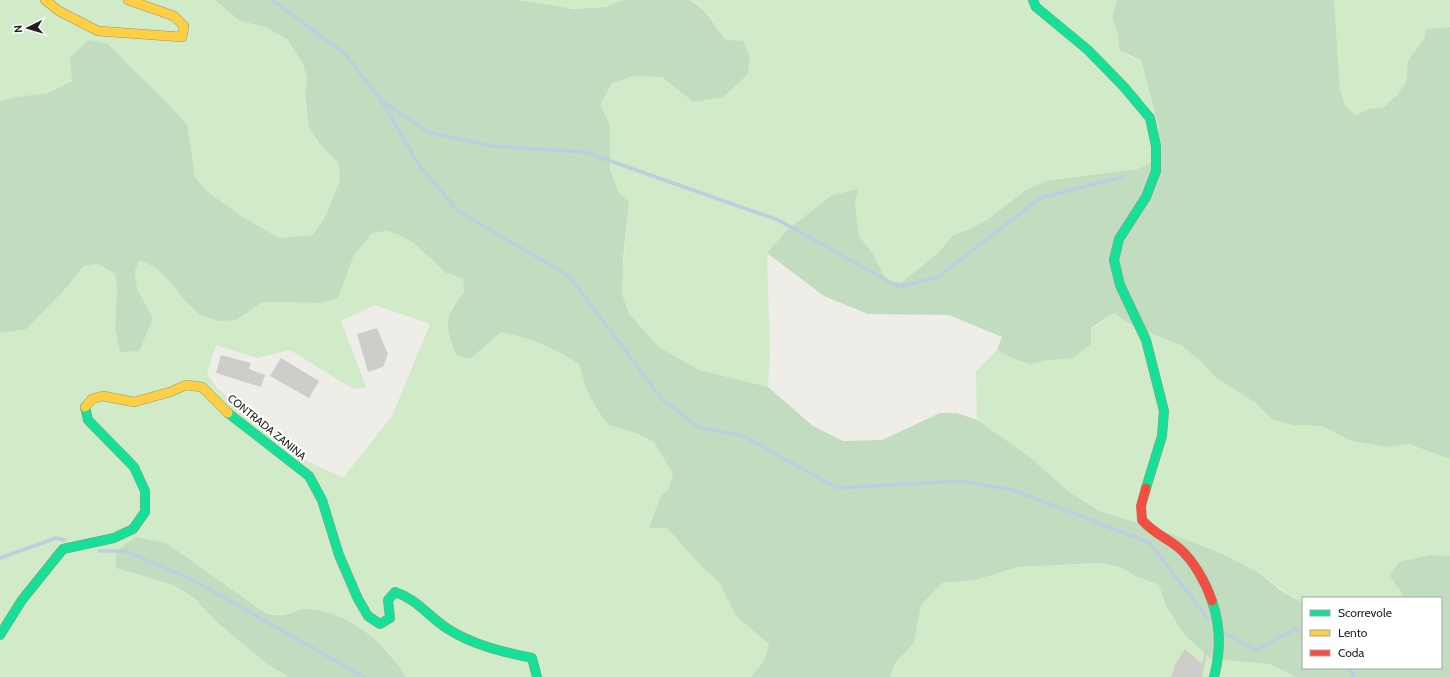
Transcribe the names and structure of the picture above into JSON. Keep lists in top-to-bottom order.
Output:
{
  "streets": {
    "street": ["CONTRADA ZANINA"]
  },
  "legend": ["Scorrevole", "Lento", "Coda"],
  "north": "left"
}
